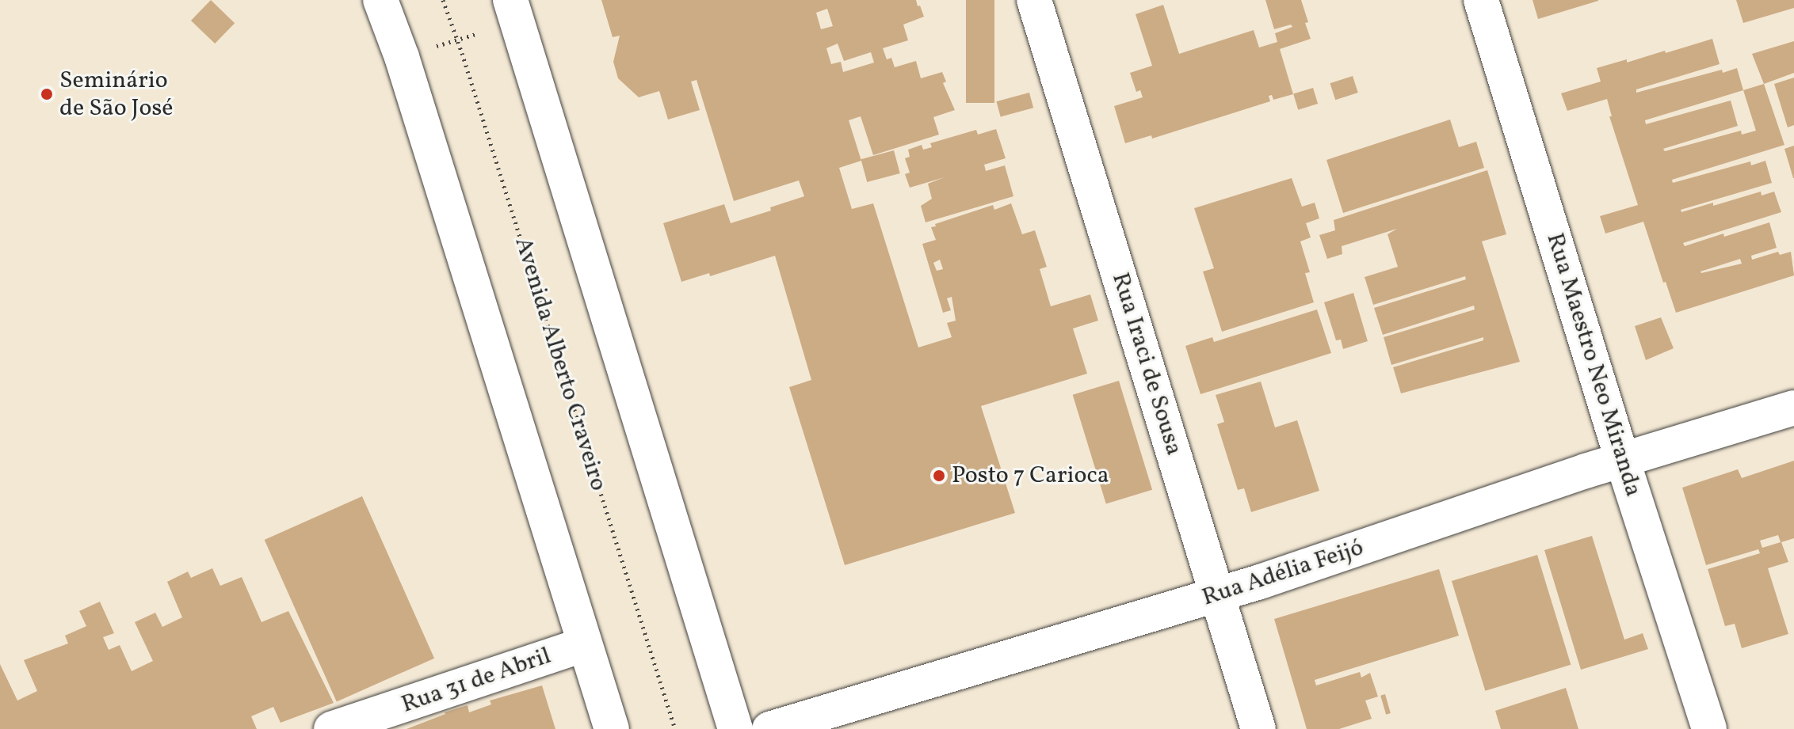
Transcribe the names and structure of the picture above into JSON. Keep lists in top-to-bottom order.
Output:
{
  "streets": {
    "street": [
      "Rua Iraci de Sousa",
      "Rua Maestro Neo Miranda",
      "Rua Adélia Feijó",
      "Rua 31 de Abril"
    ],
    "path": ["Avenida Alberto Craveiro"]
  },
  "crossings": [
    ["Rua Iraci de Sousa", "Rua Adélia Feijó"],
    ["Rua Maestro Neo Miranda", "Rua Adélia Feijó"]
  ],
  "places": ["Seminário de São José", "Posto 7 Carioca"]
}
